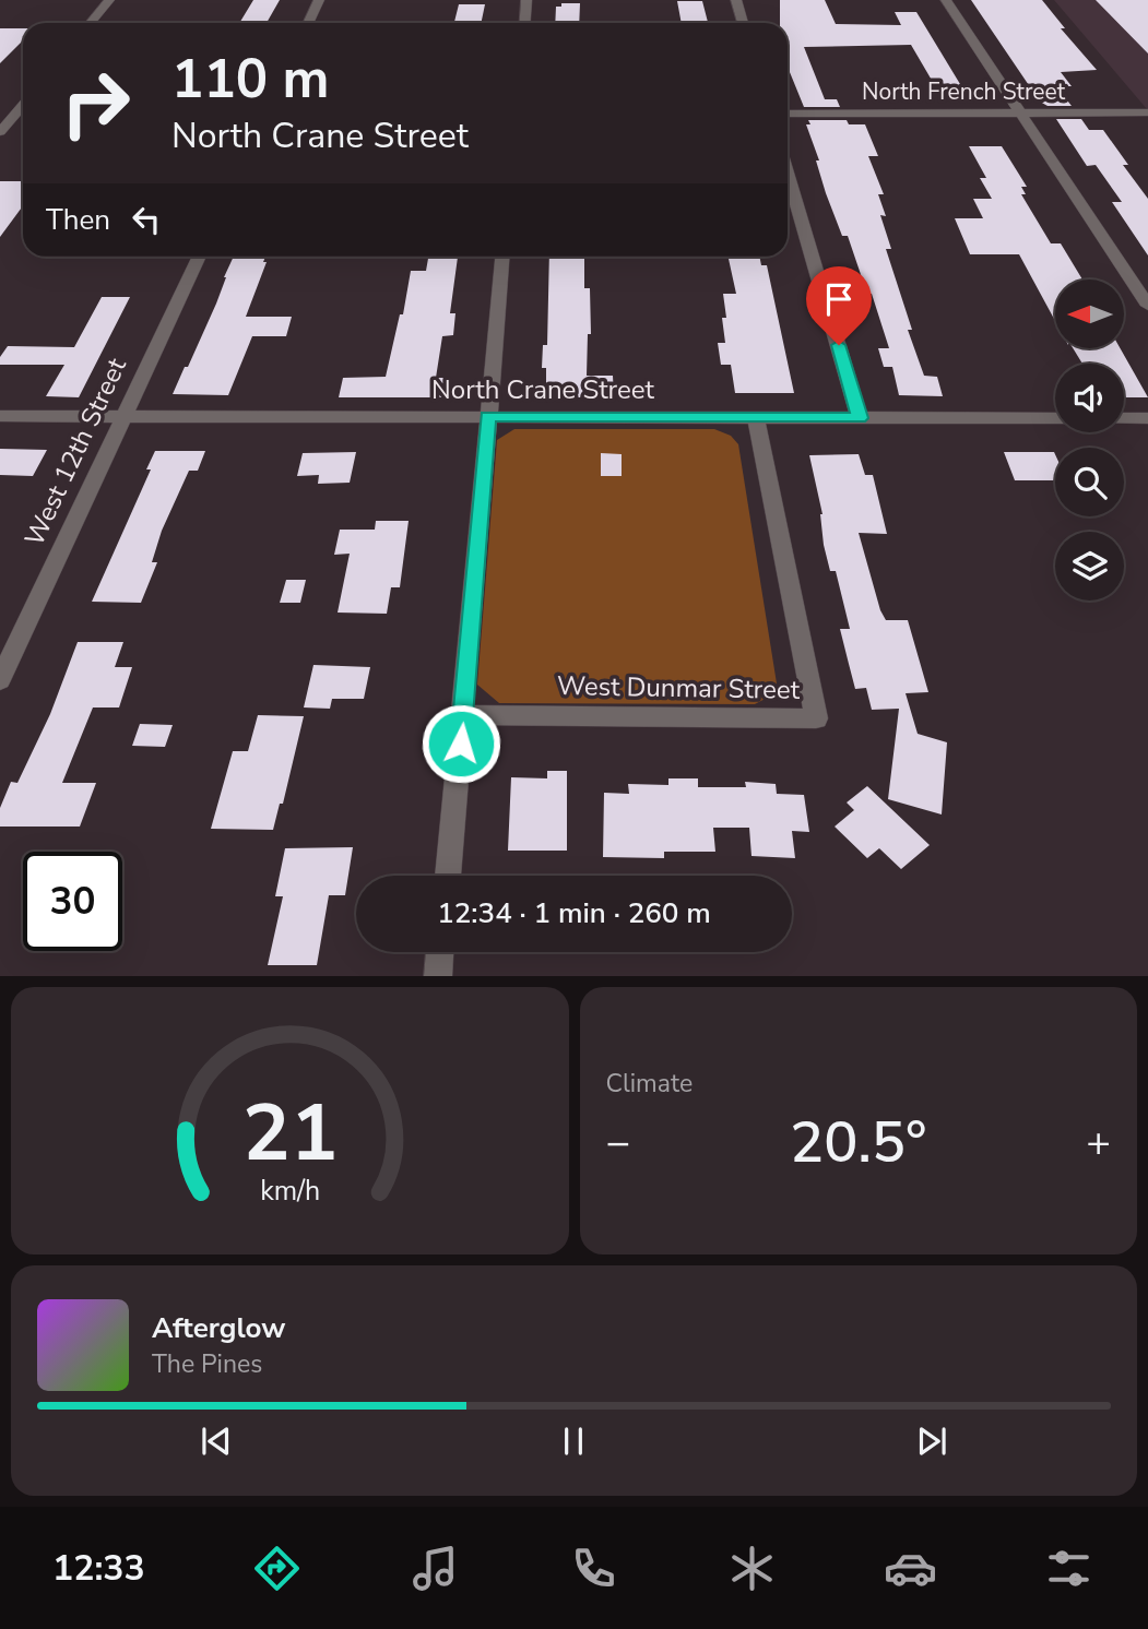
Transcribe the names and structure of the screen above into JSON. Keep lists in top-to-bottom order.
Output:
{
  "streets": {
    "street": [
      "North French Street",
      "North Crane Street",
      "West 12th Street",
      "West Dunmar Street"
    ]
  },
  "crossings": [
    ["North Crane Street", "West 12th Street"],
    ["North Crane Street", "West Dunmar Street"]
  ],
  "north": "left",
  "page": {
    "turn": ["110 m", "North Crane Street"],
    "then": "Then",
    "limit": "30",
    "trip": "12:34 · 1 min · 260 m",
    "tile": "Climate",
    "heat": ["−", "20.5°", "+"],
    "song": ["Afterglow", "The Pines"],
    "tabs": "12:33",
    "gauge": ["21", "km/h"]
  }
}
